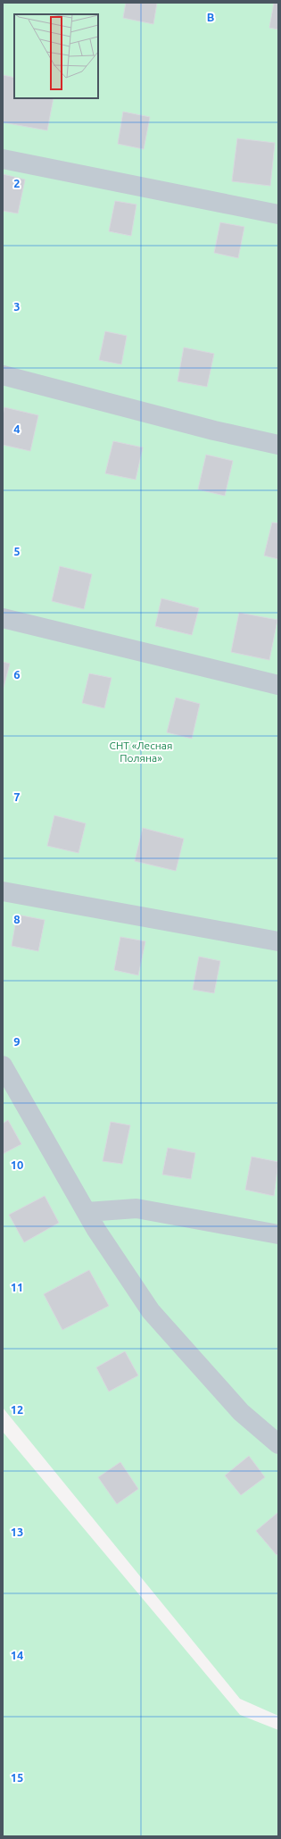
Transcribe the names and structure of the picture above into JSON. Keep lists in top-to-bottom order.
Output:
{
  "parks": ["СНТ «Лесная Поляна»"],
  "grid": {
    "columns": ["B"],
    "rows": [
      "2",
      "3",
      "4",
      "5",
      "6",
      "7",
      "8",
      "9",
      "10",
      "11",
      "12",
      "13",
      "14",
      "15"
    ]
  }
}
